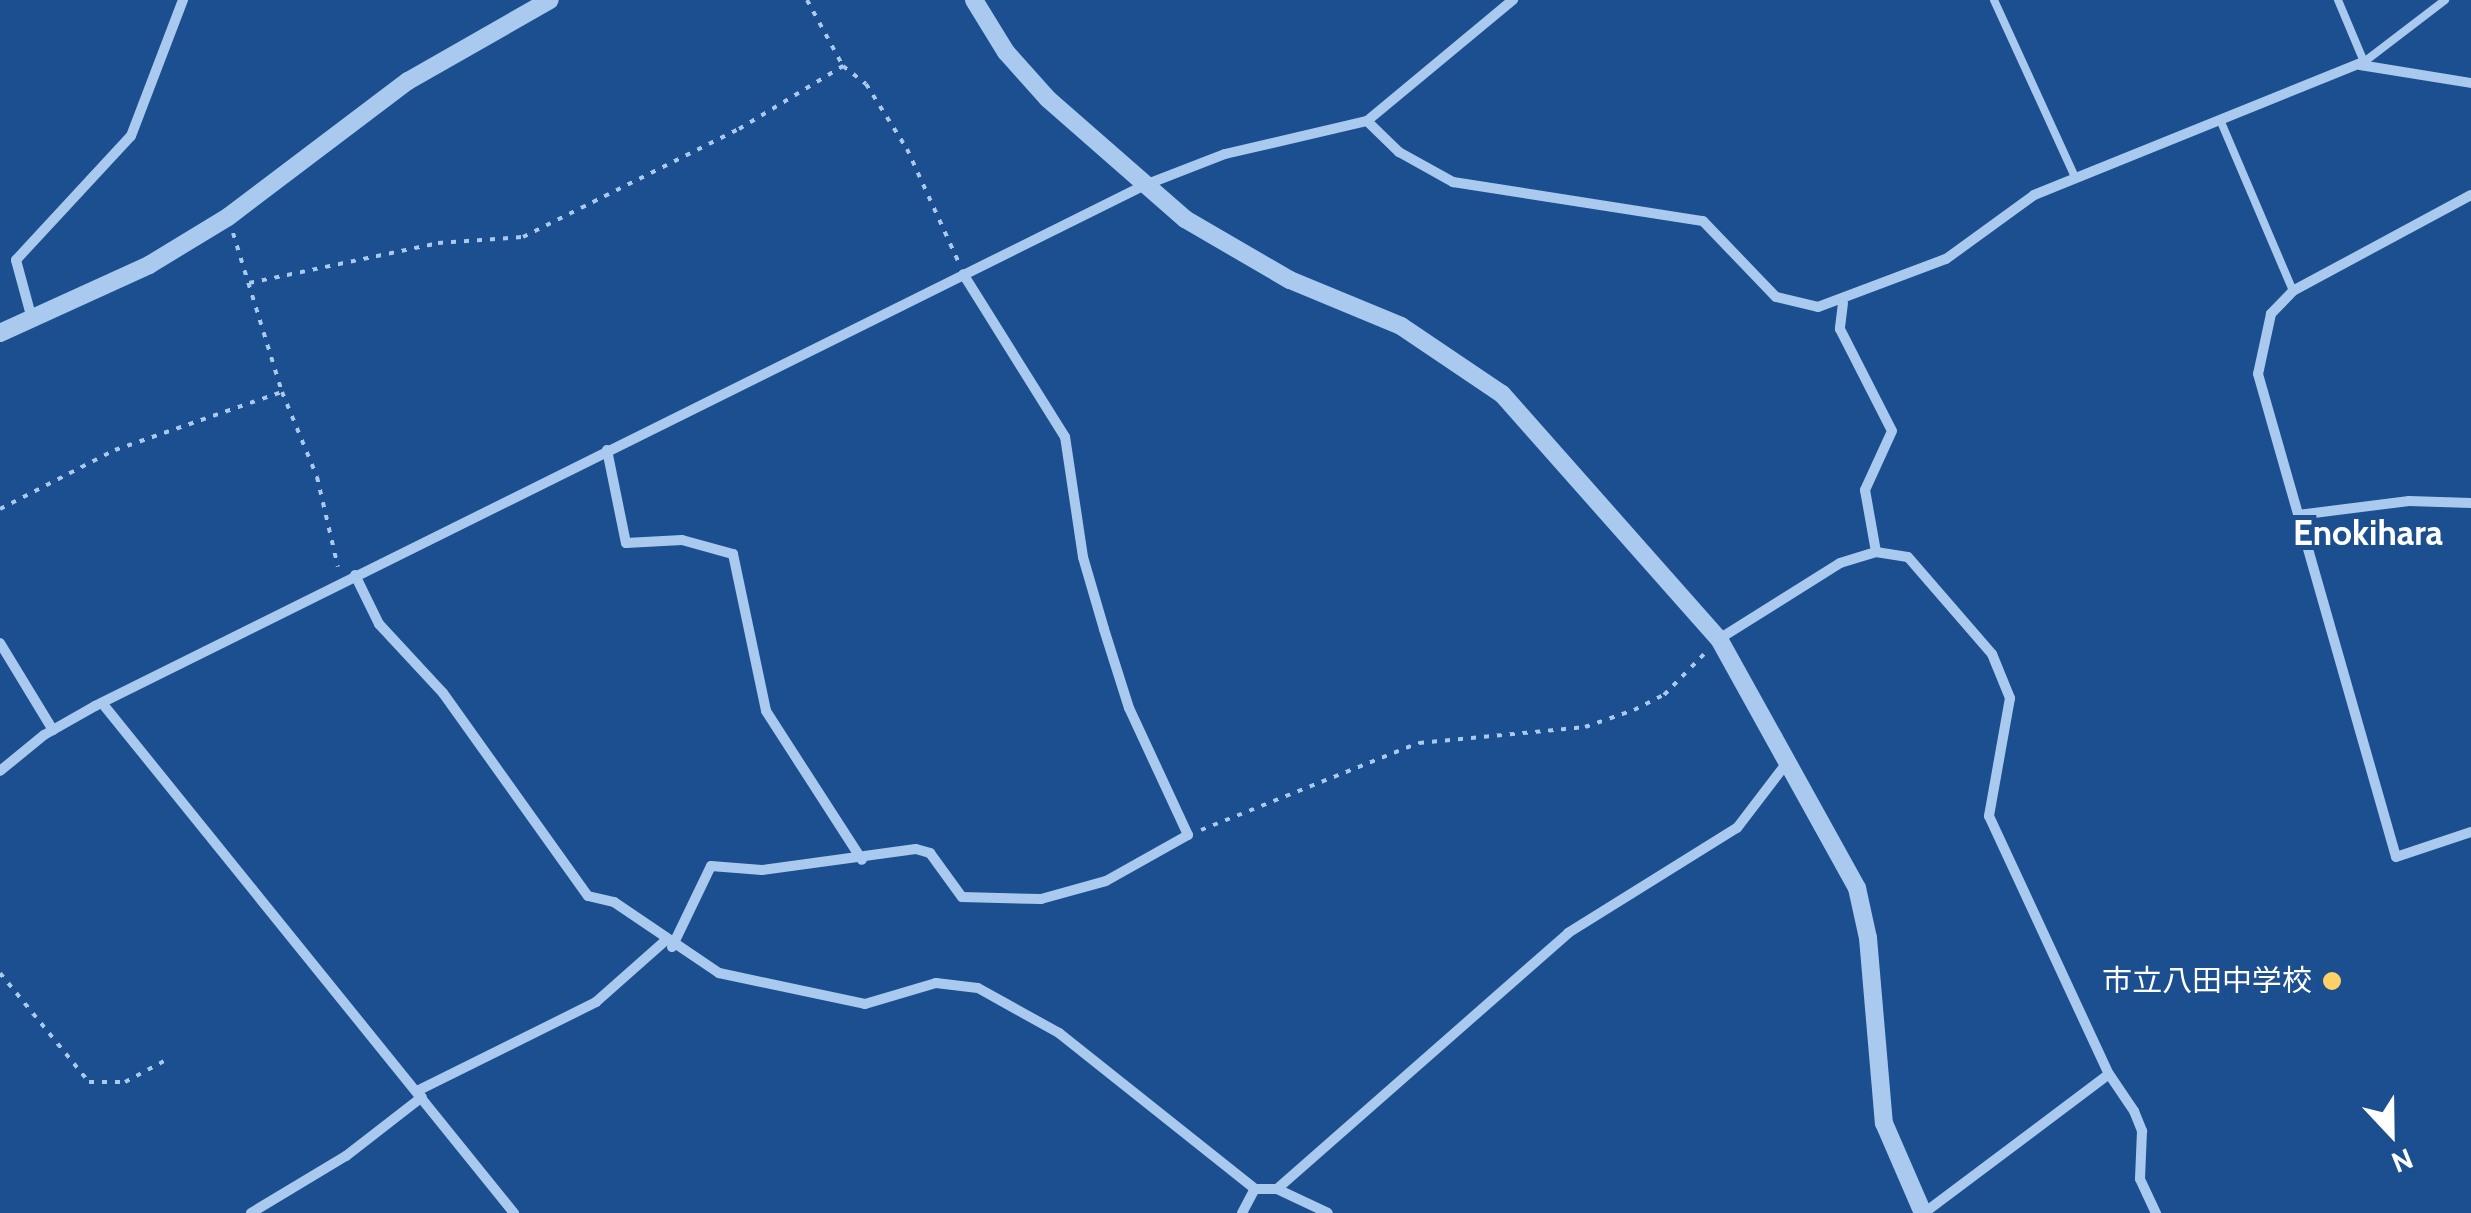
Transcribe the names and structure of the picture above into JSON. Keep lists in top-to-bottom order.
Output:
{
  "districts": ["Enokihara"],
  "places": ["市立八田中学校"],
  "north": "bottom"
}
